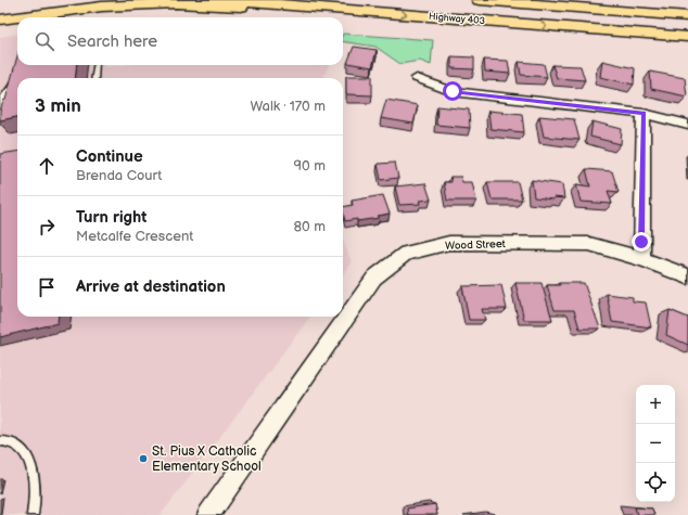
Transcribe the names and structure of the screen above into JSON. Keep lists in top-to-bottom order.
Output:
{
  "streets": {
    "highway": ["Highway 403"],
    "street": ["Wood Street"]
  },
  "places": ["St. Pius X Catholic Elementary School"],
  "page": {
    "search": "Search here",
    "heading": ["3 min", "Walk · 170 m"],
    "list": [
      ["Continue", "Brenda Court", "90 m"],
      ["Turn right", "Metcalfe Crescent", "80 m"],
      "Arrive at destination"
    ],
    "map_buttons": ["+", "−"]
  }
}
